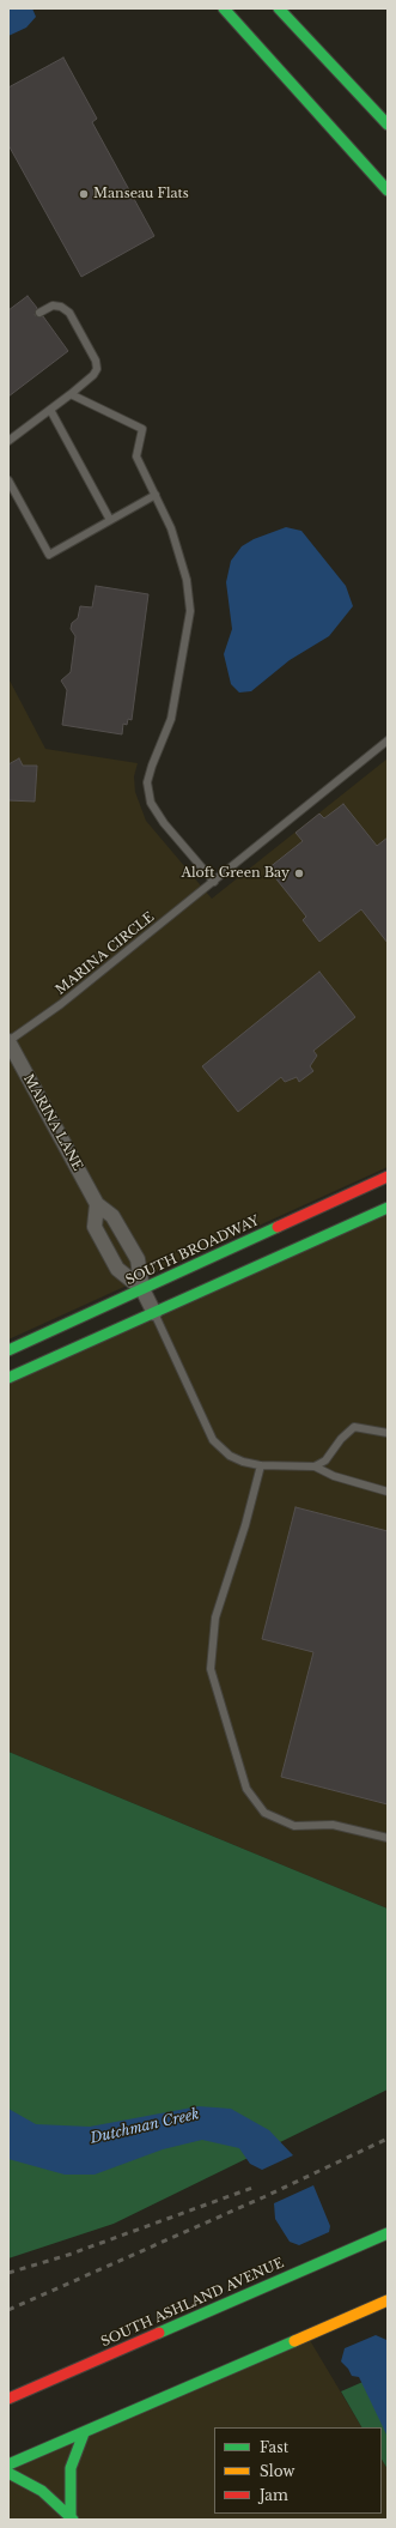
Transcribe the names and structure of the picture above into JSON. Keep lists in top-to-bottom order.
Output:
{
  "streets": {
    "main road": ["SOUTH BROADWAY", "SOUTH ASHLAND AVENUE"],
    "street": ["MARINA LANE"],
    "lane": ["MARINA CIRCLE"]
  },
  "crossings": [
    ["MARINA CIRCLE", "MARINA LANE"],
    ["MARINA LANE", "SOUTH BROADWAY"]
  ],
  "water": ["Dutchman Creek"],
  "places": ["Manseau Flats", "Aloft Green Bay"],
  "legend": ["Fast", "Slow", "Jam"]
}
